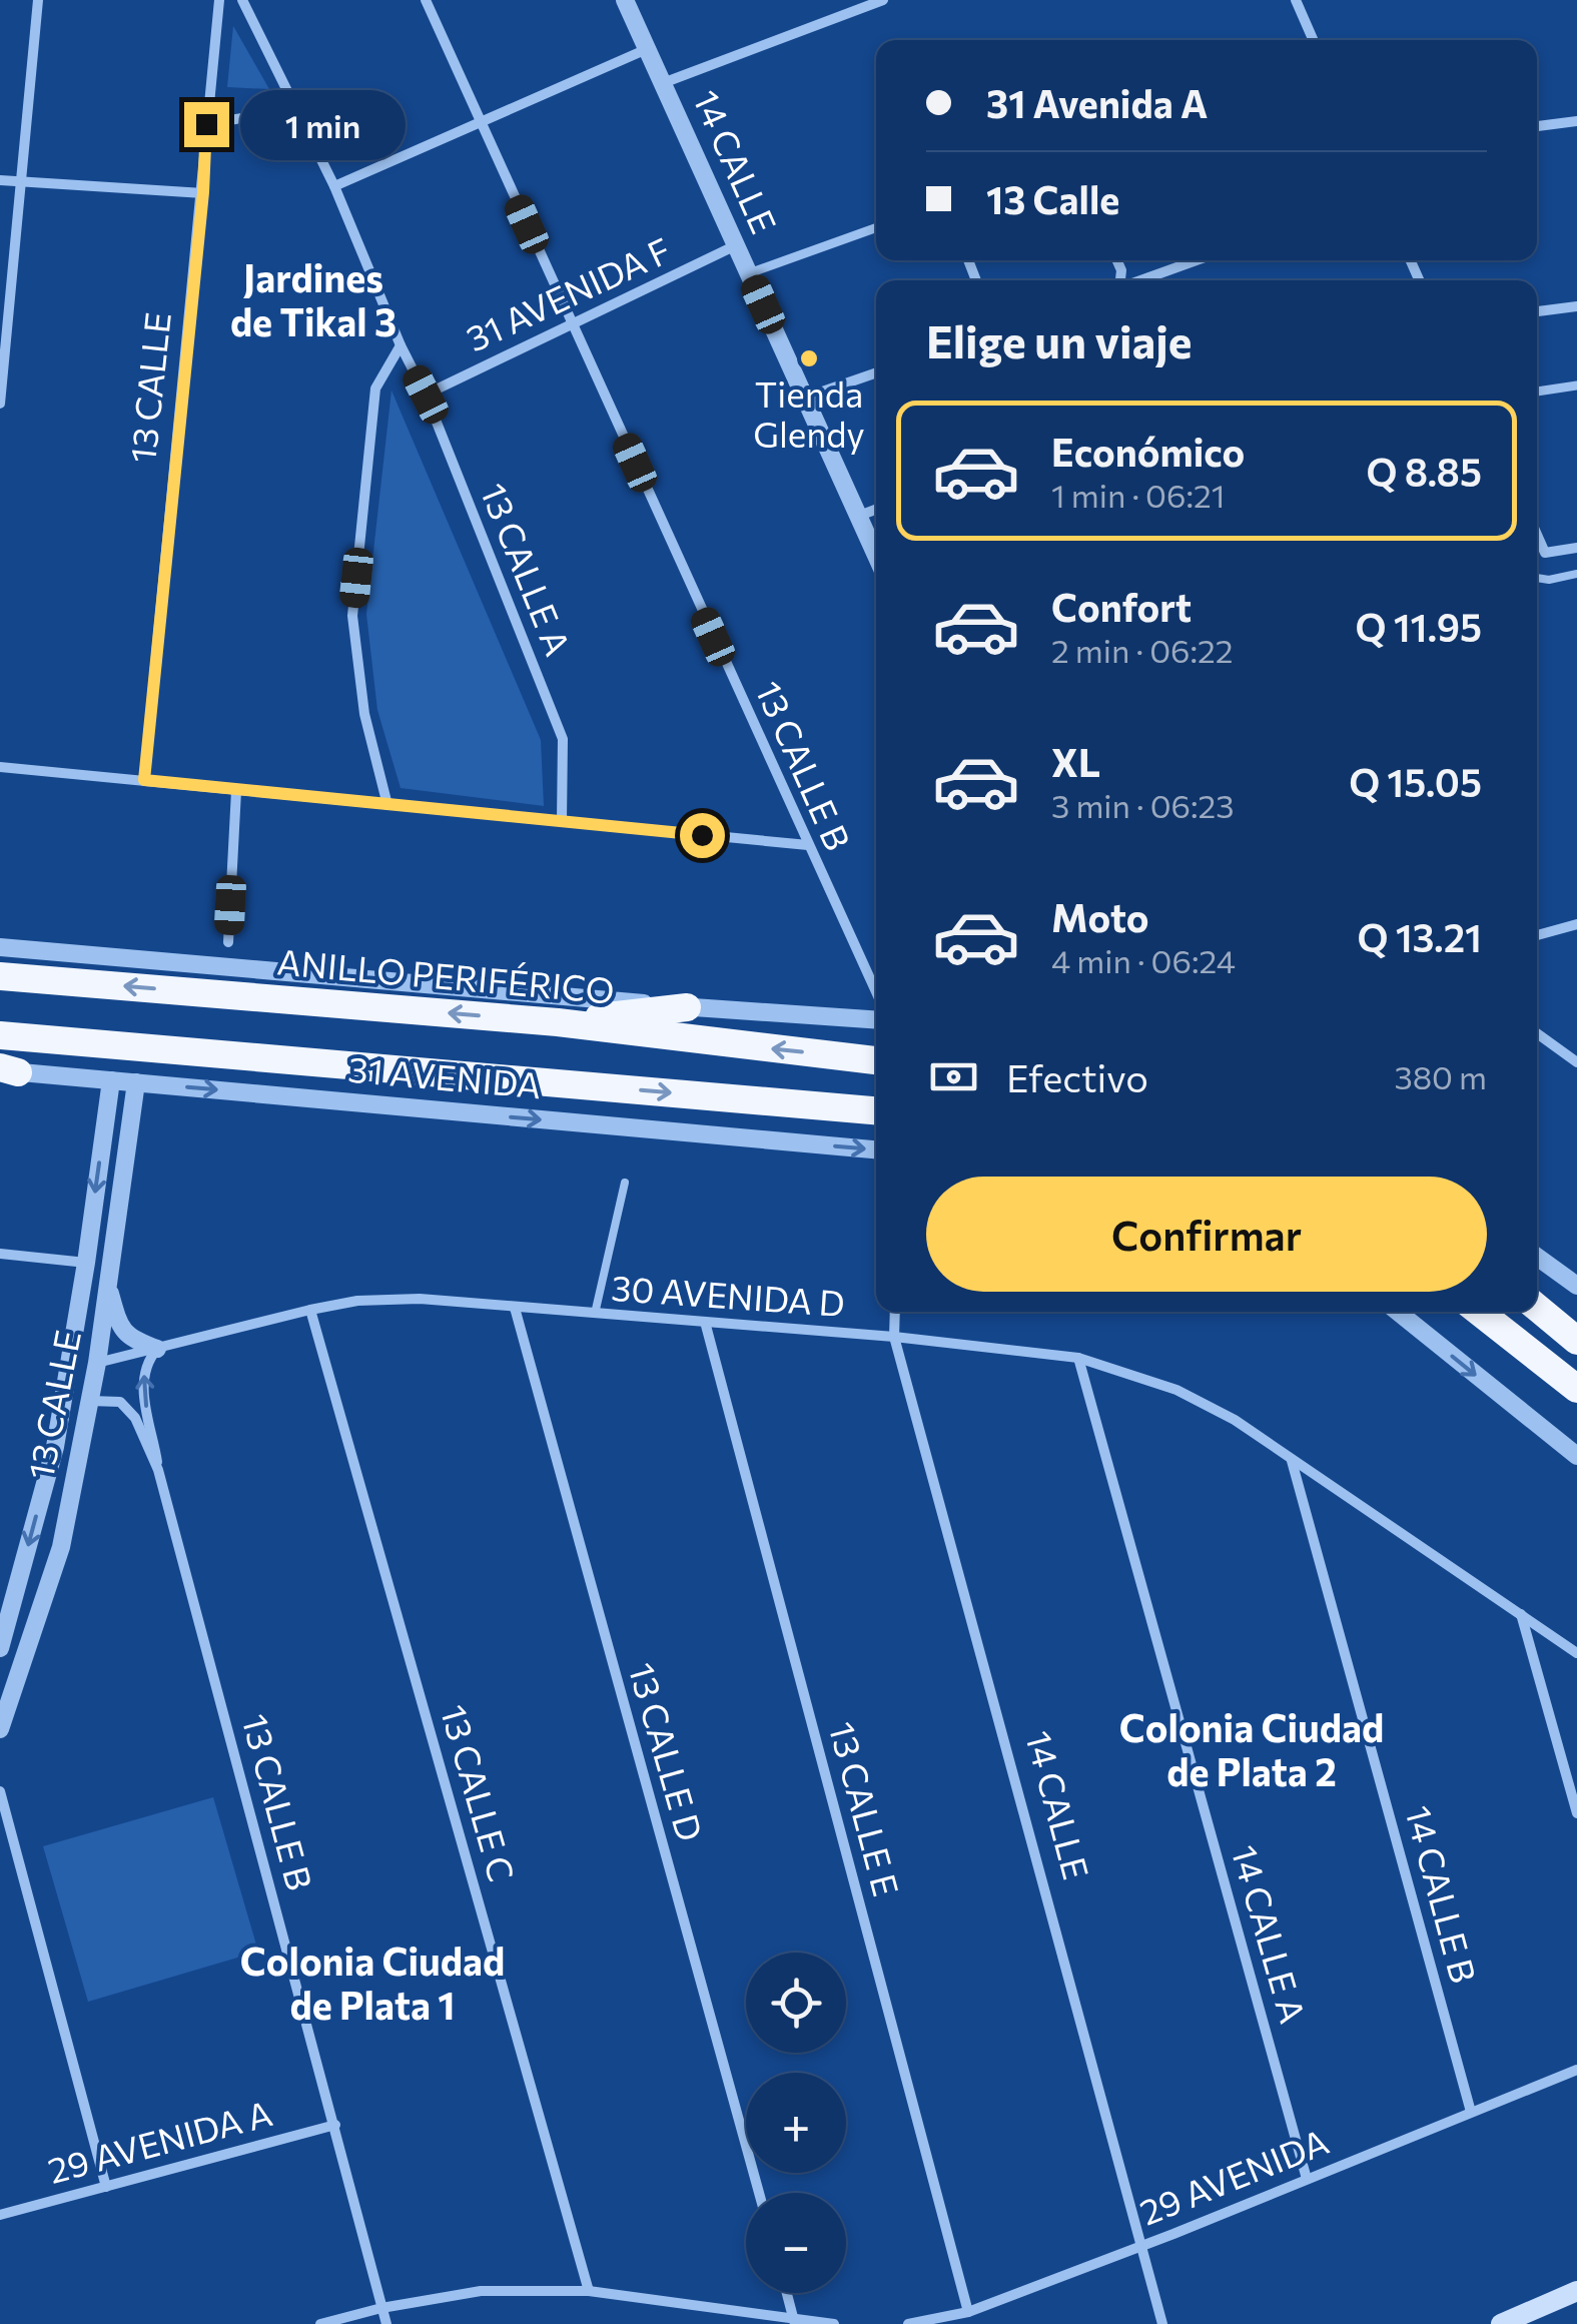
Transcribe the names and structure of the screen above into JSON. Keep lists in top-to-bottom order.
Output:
{
  "streets": {
    "highway": ["ANILLO PERIFÉRICO"],
    "street": [
      "14 CALLE",
      "31 AVENIDA F",
      "13 CALLE",
      "13 CALLE A",
      "13 CALLE B",
      "31 AVENIDA",
      "30 AVENIDA D",
      "13 CALLE D",
      "13 CALLE C",
      "13 CALLE E",
      "14 CALLE B",
      "14 CALLE A",
      "29 AVENIDA A",
      "29 AVENIDA"
    ]
  },
  "crossings": [
    ["14 CALLE", "31 AVENIDA F"],
    ["14 CALLE", "30 AVENIDA D"],
    ["14 CALLE", "29 AVENIDA"],
    ["31 AVENIDA F", "13 CALLE A"],
    ["31 AVENIDA F", "13 CALLE B"],
    ["13 CALLE", "13 CALLE B"],
    ["13 CALLE", "31 AVENIDA"],
    ["13 CALLE", "30 AVENIDA D"],
    ["13 CALLE B", "30 AVENIDA D"],
    ["13 CALLE B", "29 AVENIDA A"],
    ["30 AVENIDA D", "13 CALLE D"],
    ["30 AVENIDA D", "13 CALLE C"],
    ["30 AVENIDA D", "13 CALLE E"],
    ["30 AVENIDA D", "14 CALLE B"],
    ["30 AVENIDA D", "14 CALLE A"],
    ["13 CALLE E", "29 AVENIDA"],
    ["14 CALLE B", "29 AVENIDA"],
    ["14 CALLE A", "29 AVENIDA"]
  ],
  "districts": ["Jardines de Tikal 3", "Colonia Ciudad de Plata 2", "Colonia Ciudad de Plata 1"],
  "places": ["Tienda Glendy"],
  "page": {
    "banner": ["31 Avenida A", "13 Calle"],
    "bubble": "1 min",
    "heading": "Elige un viaje",
    "list": [
      {
        "name": "Económico",
        "note": "1 min · 06:21",
        "value": "Q 8.85"
      },
      {
        "name": "Confort",
        "note": "2 min · 06:22",
        "value": "Q 11.95"
      },
      {
        "name": "XL",
        "note": "3 min · 06:23",
        "value": "Q 15.05"
      },
      {
        "name": "Moto",
        "note": "4 min · 06:24",
        "value": "Q 13.21"
      }
    ],
    "pay": ["Efectivo", "380 m"],
    "buttons": "Confirmar",
    "map_buttons": ["+", "−"]
  }
}
